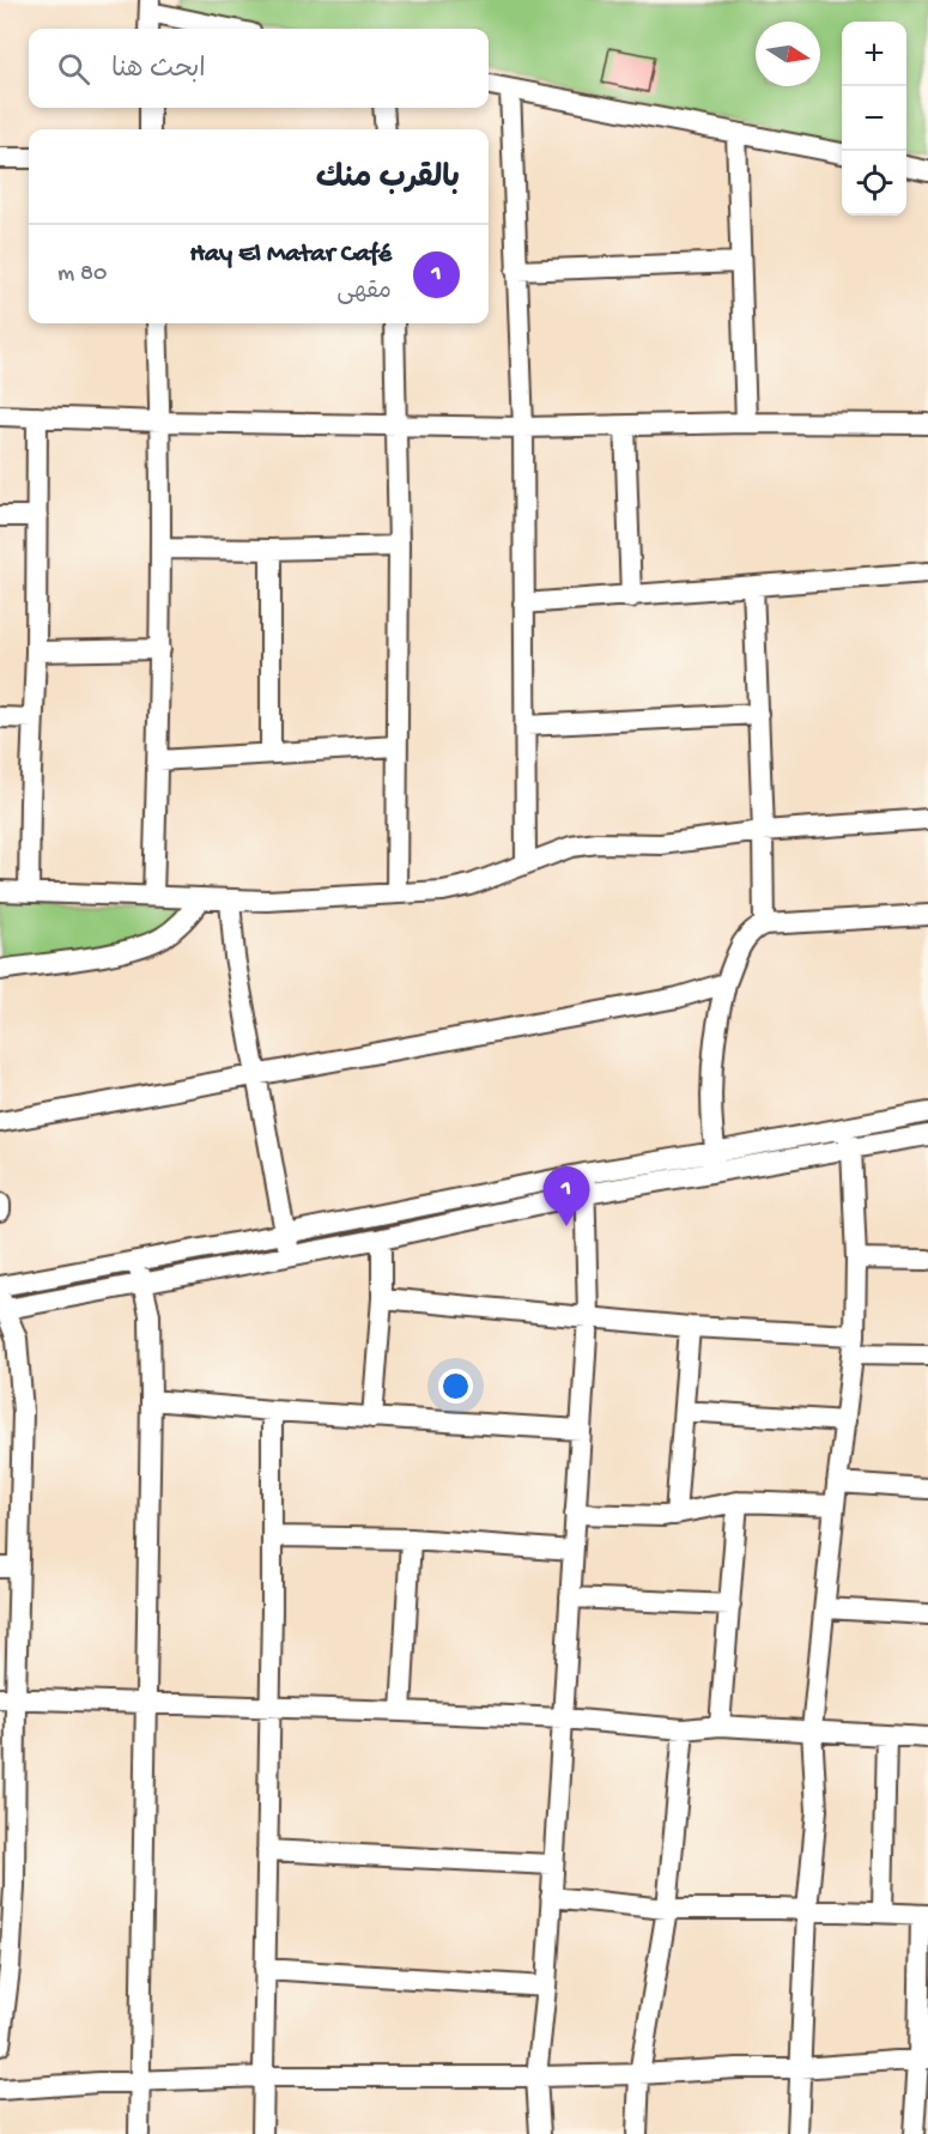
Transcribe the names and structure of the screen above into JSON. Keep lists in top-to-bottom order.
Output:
{
  "north": "right",
  "page": {
    "map_buttons": ["+", "−"],
    "search": "ابحث هنا",
    "heading": "بالقرب منك",
    "list": [
      {
        "mark": "1",
        "name": "Hay El Matar Café",
        "note": "مقهى",
        "value": "80 m"
      }
    ],
    "pins": "1"
  }
}
